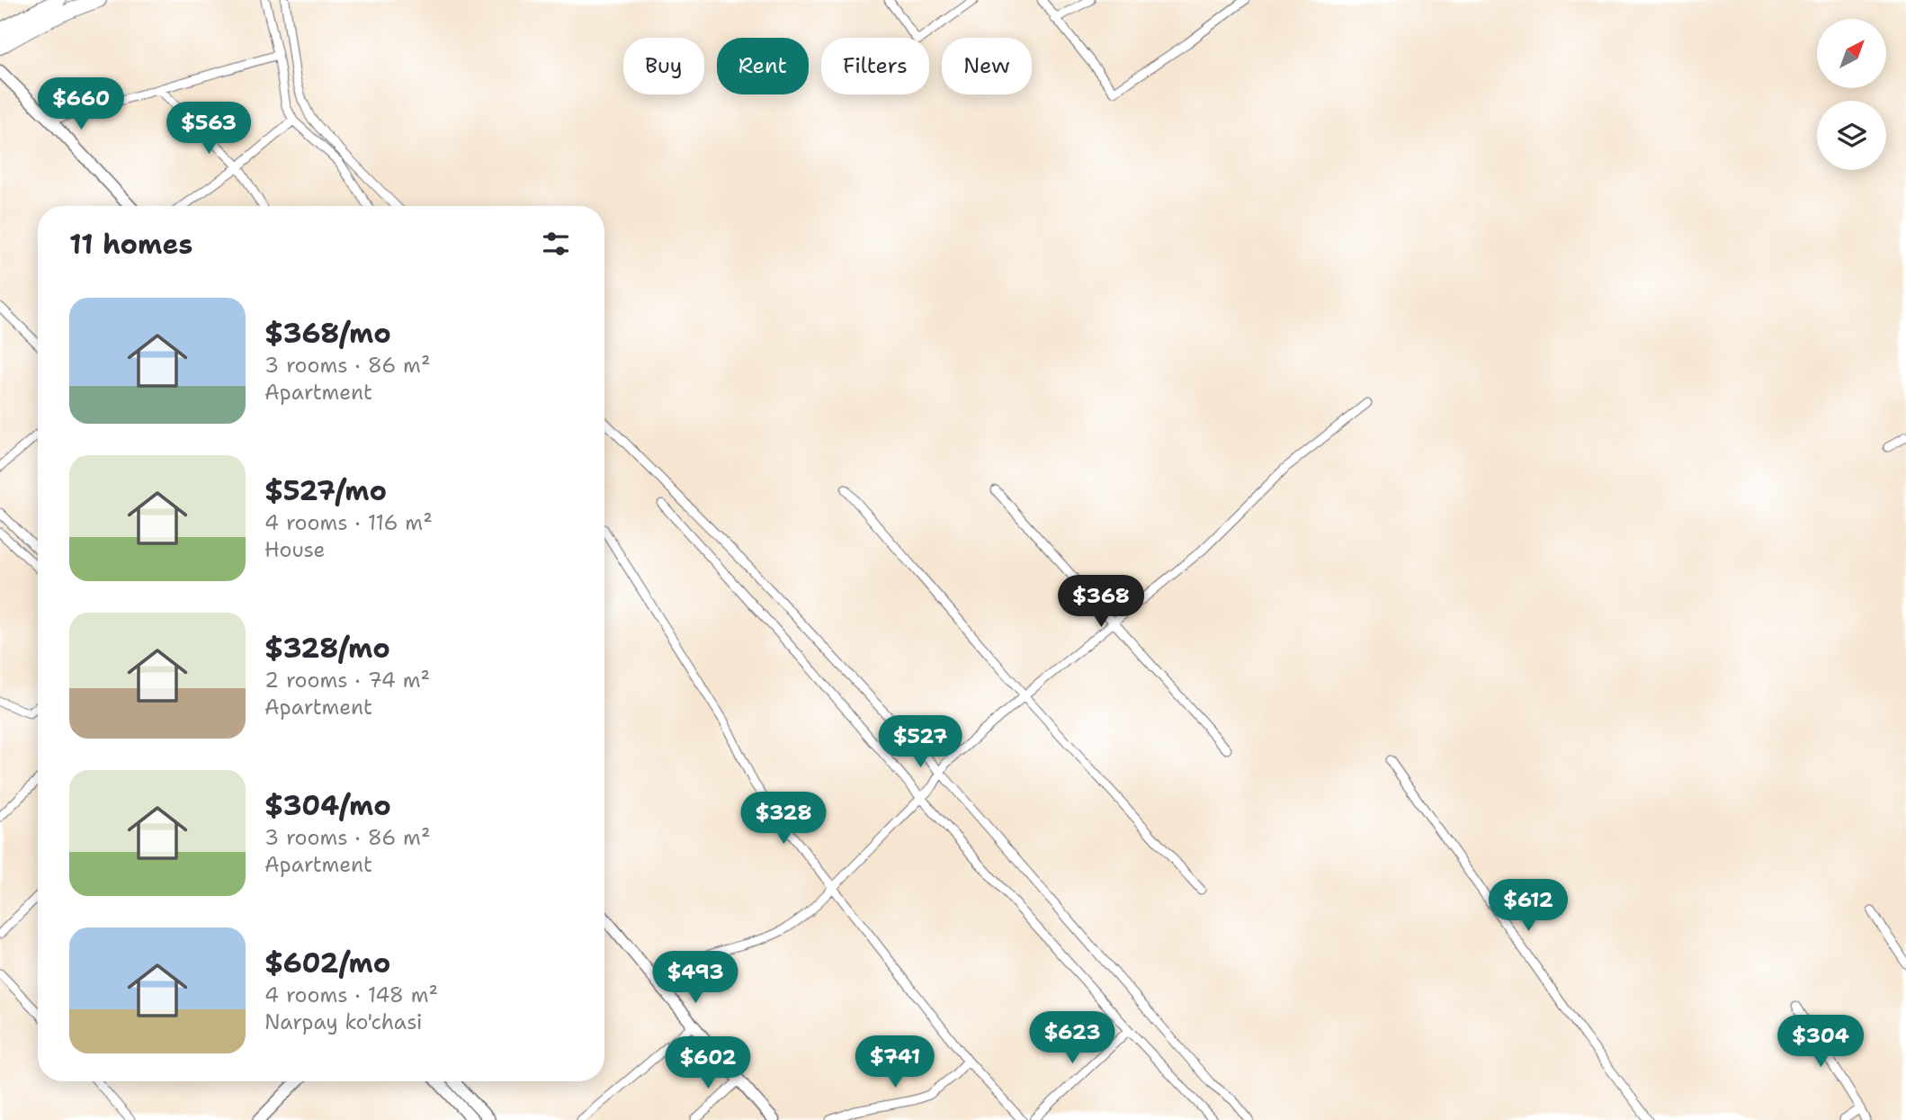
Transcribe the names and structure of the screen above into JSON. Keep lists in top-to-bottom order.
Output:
{
  "north": "top right",
  "page": {
    "chip": [
      "Buy",
      "Rent",
      "Filters",
      "New"
    ],
    "price": [
      "$660",
      "$563",
      "$368",
      "$527",
      "$328",
      "$612",
      "$493",
      "$623",
      "$304",
      "$741",
      "$602"
    ],
    "heading": "11 homes",
    "list": [
      {
        "name": "$368/mo",
        "note": "3 rooms · 86 m² · Apartment"
      },
      {
        "name": "$527/mo",
        "note": "4 rooms · 116 m² · House"
      },
      {
        "name": "$328/mo",
        "note": "2 rooms · 74 m² · Apartment"
      },
      {
        "name": "$304/mo",
        "note": "3 rooms · 86 m² · Apartment"
      },
      {
        "name": "$602/mo",
        "note": "4 rooms · 148 m² · Narpay ko'chasi"
      }
    ]
  }
}
